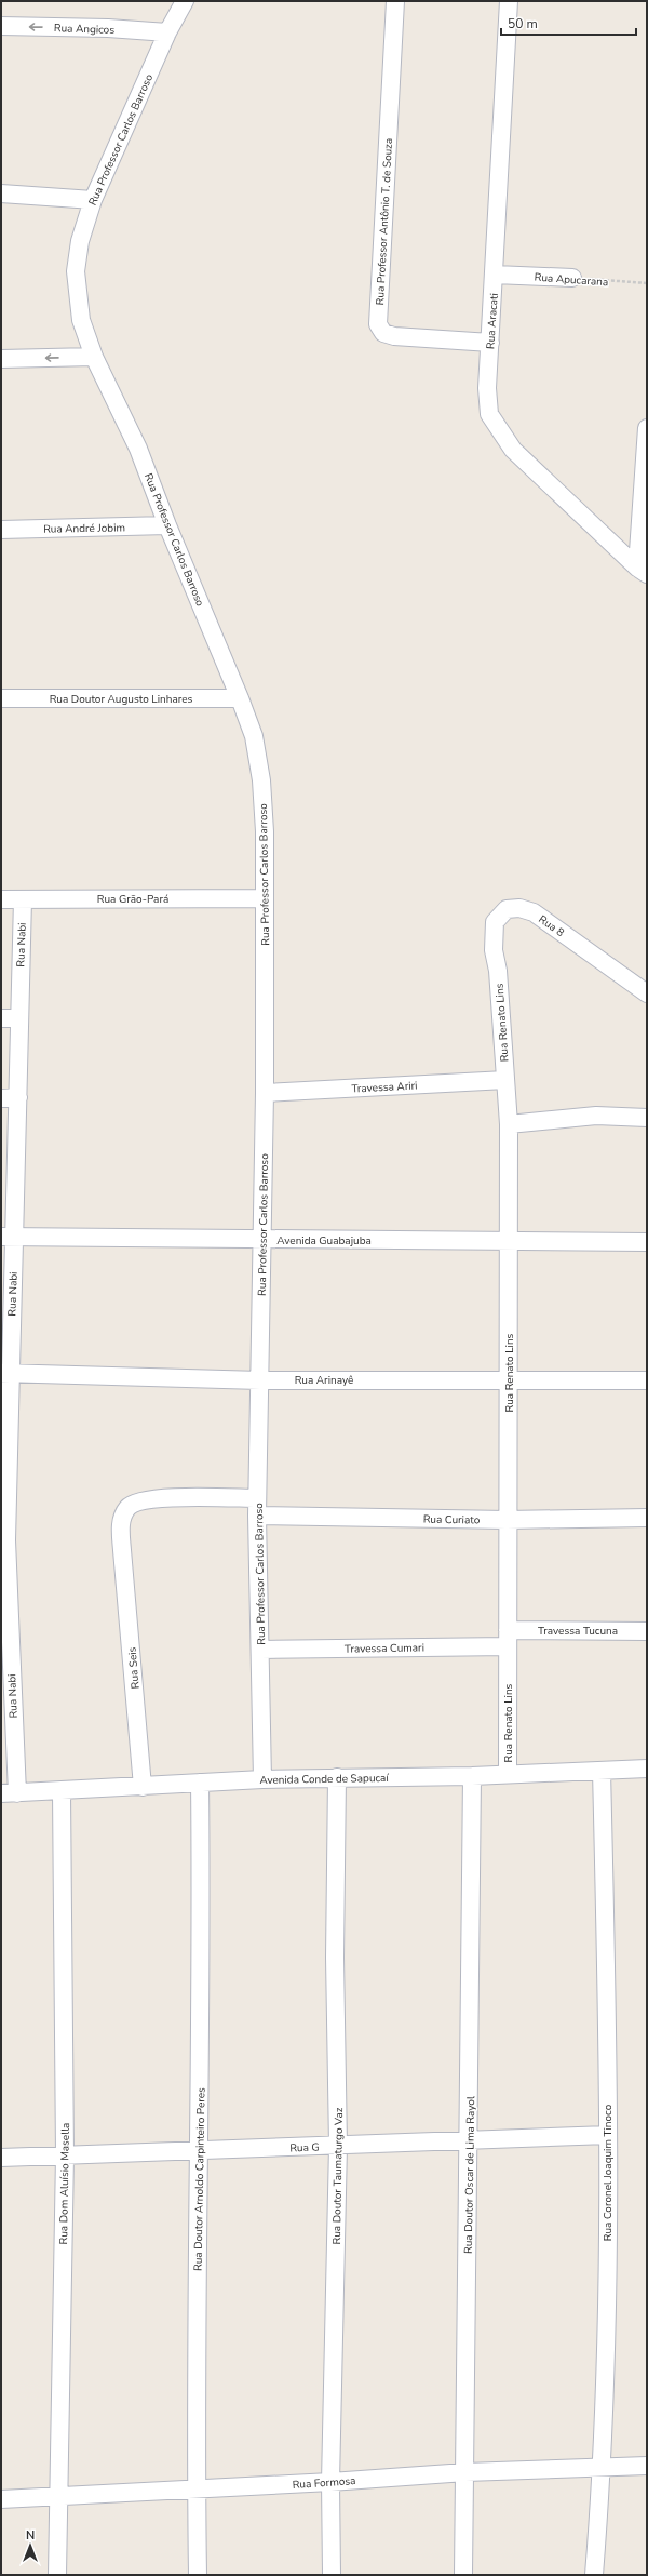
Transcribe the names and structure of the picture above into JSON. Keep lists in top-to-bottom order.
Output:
{
  "streets": {
    "street": [
      "Rua Angicos",
      "Rua Professor Carlos Barroso",
      "Rua Professor Antônio T. de Souza",
      "Rua Apucarana",
      "Rua Aracati",
      "Rua André Jobim",
      "Rua Doutor Augusto Linhares",
      "Rua Grão-Pará",
      "Rua 8",
      "Rua Nabi",
      "Rua Renato Lins",
      "Travessa Ariri",
      "Avenida Guabajuba",
      "Rua Arinayê",
      "Rua Curiato",
      "Travessa Tucuna",
      "Travessa Cumari",
      "Rua Seis",
      "Avenida Conde de Sapucaí",
      "Rua G",
      "Rua Coronel Joaquim Tinoco",
      "Rua Doutor Oscar de Lima Rayol",
      "Rua Doutor Taumaturgo Vaz",
      "Rua Doutor Arnoldo Carpinteiro Peres",
      "Rua Dom Aluísio Masella",
      "Rua Formosa"
    ]
  },
  "crossings": [
    ["Rua Angicos", "Rua Professor Carlos Barroso"],
    ["Rua Professor Carlos Barroso", "Rua André Jobim"],
    ["Rua Professor Carlos Barroso", "Rua Doutor Augusto Linhares"],
    ["Rua Professor Carlos Barroso", "Rua Grão-Pará"],
    ["Rua Professor Carlos Barroso", "Travessa Ariri"],
    ["Rua Professor Carlos Barroso", "Avenida Guabajuba"],
    ["Rua Professor Carlos Barroso", "Rua Arinayê"],
    ["Rua Professor Carlos Barroso", "Rua Curiato"],
    ["Rua Professor Carlos Barroso", "Travessa Cumari"],
    ["Rua Professor Carlos Barroso", "Rua Seis"],
    ["Rua Professor Carlos Barroso", "Avenida Conde de Sapucaí"],
    ["Rua Professor Antônio T. de Souza", "Rua Aracati"],
    ["Rua Apucarana", "Rua Aracati"],
    ["Rua Grão-Pará", "Rua Nabi"],
    ["Rua 8", "Rua Renato Lins"],
    ["Rua Nabi", "Avenida Guabajuba"],
    ["Rua Nabi", "Rua Arinayê"],
    ["Rua Nabi", "Avenida Conde de Sapucaí"],
    ["Rua Renato Lins", "Travessa Ariri"],
    ["Rua Renato Lins", "Avenida Guabajuba"],
    ["Rua Renato Lins", "Rua Arinayê"],
    ["Rua Renato Lins", "Rua Curiato"],
    ["Rua Renato Lins", "Travessa Tucuna"],
    ["Rua Renato Lins", "Travessa Cumari"],
    ["Rua Renato Lins", "Avenida Conde de Sapucaí"],
    ["Travessa Tucuna", "Travessa Cumari"],
    ["Rua Seis", "Avenida Conde de Sapucaí"],
    ["Avenida Conde de Sapucaí", "Rua Coronel Joaquim Tinoco"],
    ["Avenida Conde de Sapucaí", "Rua Doutor Oscar de Lima Rayol"],
    ["Avenida Conde de Sapucaí", "Rua Doutor Taumaturgo Vaz"],
    ["Avenida Conde de Sapucaí", "Rua Doutor Arnoldo Carpinteiro Peres"],
    ["Avenida Conde de Sapucaí", "Rua Dom Aluísio Masella"],
    ["Rua G", "Rua Coronel Joaquim Tinoco"],
    ["Rua G", "Rua Doutor Oscar de Lima Rayol"],
    ["Rua G", "Rua Doutor Taumaturgo Vaz"],
    ["Rua G", "Rua Doutor Arnoldo Carpinteiro Peres"],
    ["Rua G", "Rua Dom Aluísio Masella"],
    ["Rua Coronel Joaquim Tinoco", "Rua Formosa"],
    ["Rua Doutor Oscar de Lima Rayol", "Rua Formosa"],
    ["Rua Doutor Taumaturgo Vaz", "Rua Formosa"],
    ["Rua Doutor Arnoldo Carpinteiro Peres", "Rua Formosa"],
    ["Rua Dom Aluísio Masella", "Rua Formosa"]
  ],
  "one_way": ["Rua Angicos"],
  "scale_bar": "50 m",
  "north": "top"
}
